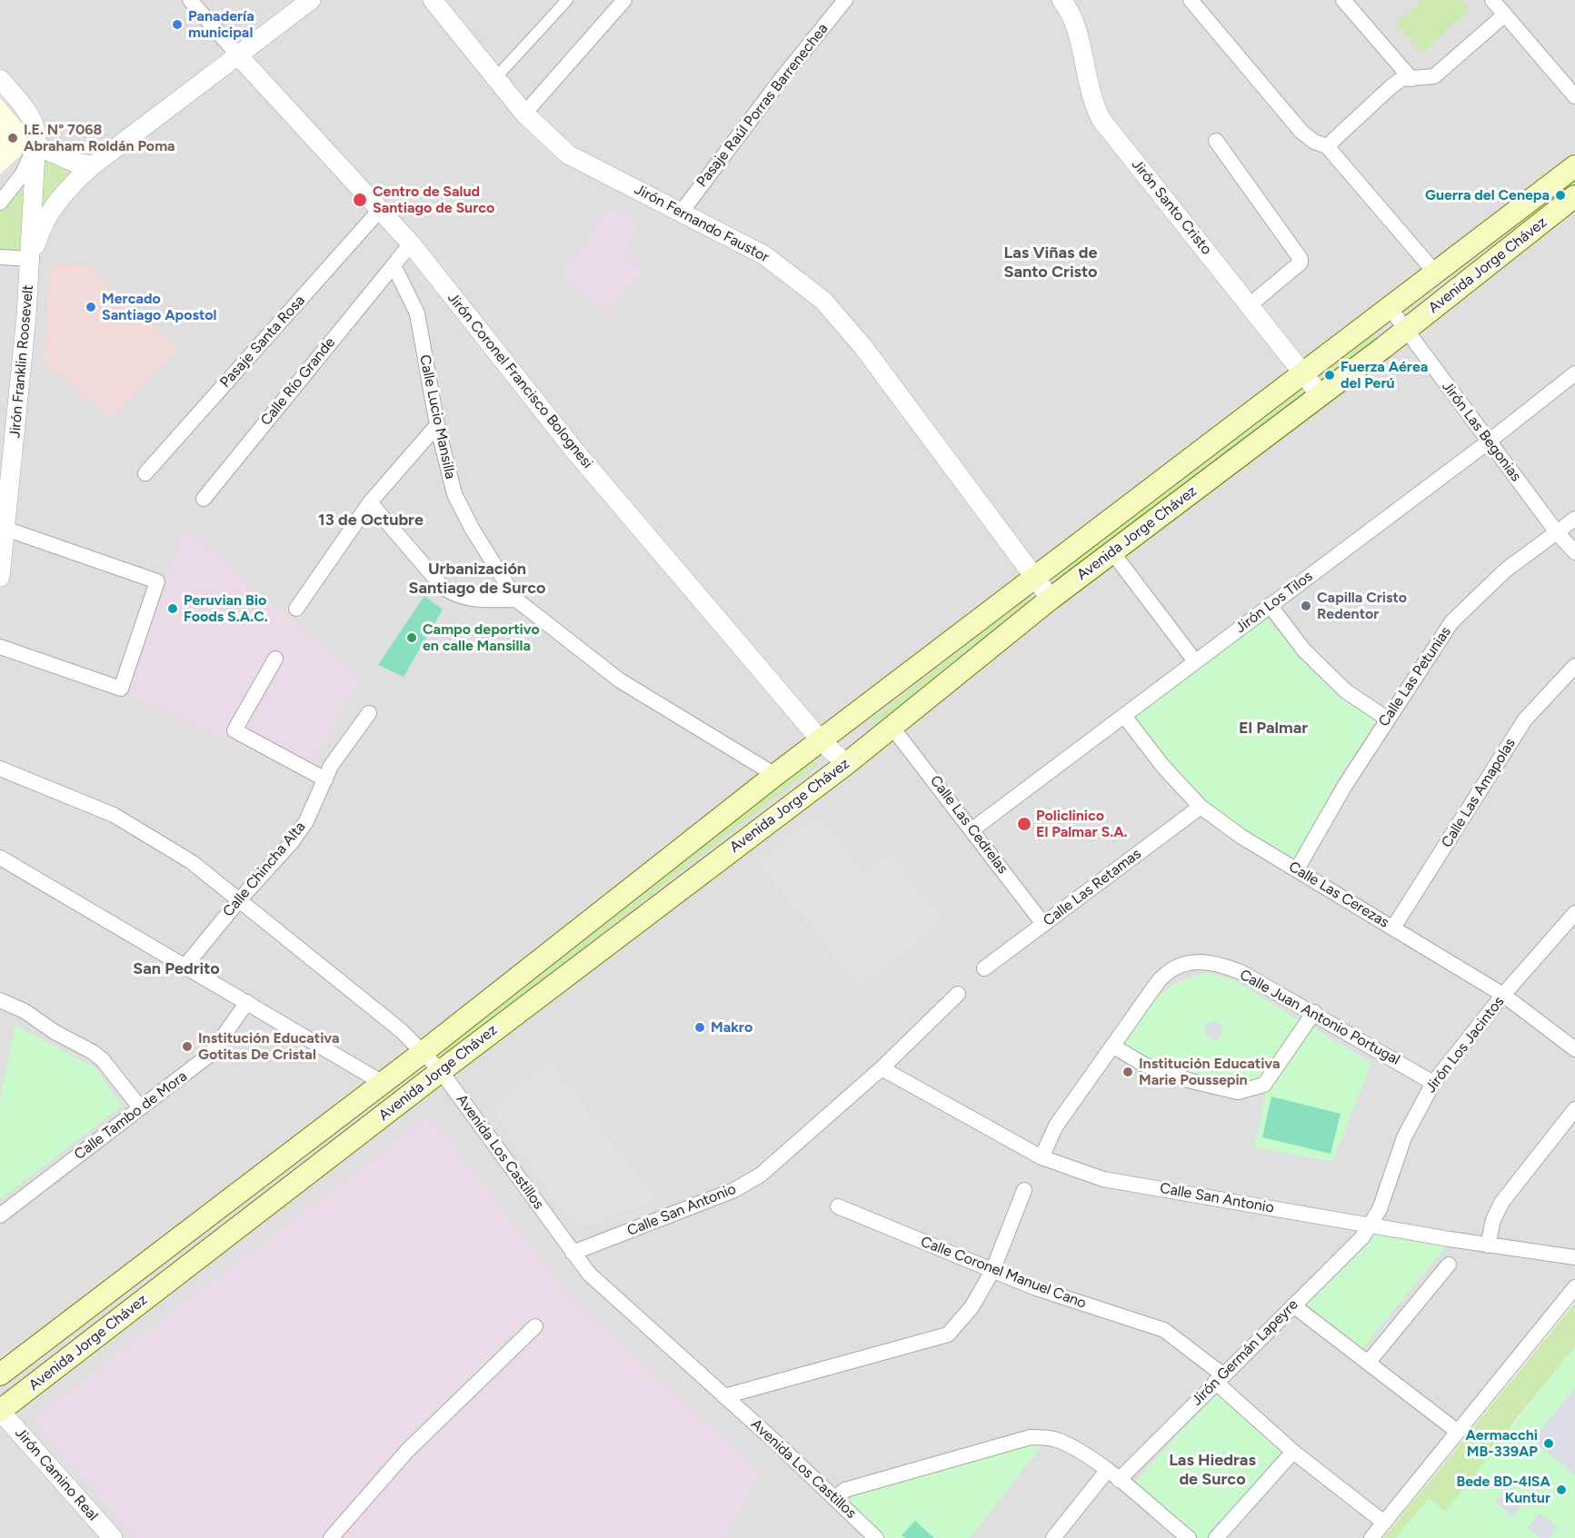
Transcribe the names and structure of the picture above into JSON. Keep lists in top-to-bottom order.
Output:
{
  "streets": {
    "main road": ["Avenida Jorge Chávez"],
    "street": [
      "Pasaje Raúl Porras Barrenechea",
      "Jirón Santo Cristo",
      "Jirón Fernando Faustor",
      "Pasaje Santa Rosa",
      "Jirón Franklin Roosevelt",
      "Jirón Coronel Francisco Bolognesi",
      "Calle Río Grande",
      "Calle Lucio Mansilla",
      "Jirón Las Begonias",
      "Jirón Los Tilos",
      "Calle Las Petunias",
      "Calle Las Amapolas",
      "Calle Las Cedrelas",
      "Calle Chincha Alta",
      "Calle Las Retamas",
      "Calle Las Cerezas",
      "Calle Juan Antonio Portugal",
      "Jirón Los Jacintos",
      "Calle Tambo de Mora",
      "Avenida Los Castillos",
      "Calle San Antonio",
      "Calle Coronel Manuel Cano",
      "Jirón Germán Lapeyre",
      "Jirón Camino Real"
    ]
  },
  "crossings": [
    ["Pasaje Raúl Porras Barrenechea", "Jirón Fernando Faustor"],
    ["Jirón Santo Cristo", "Avenida Jorge Chávez"],
    ["Jirón Fernando Faustor", "Avenida Jorge Chávez"],
    ["Avenida Jorge Chávez", "Jirón Coronel Francisco Bolognesi"],
    ["Avenida Jorge Chávez", "Calle Lucio Mansilla"],
    ["Avenida Jorge Chávez", "Jirón Las Begonias"],
    ["Avenida Jorge Chávez", "Calle Las Cedrelas"],
    ["Avenida Jorge Chávez", "Avenida Los Castillos"],
    ["Avenida Jorge Chávez", "Jirón Camino Real"],
    ["Pasaje Santa Rosa", "Jirón Coronel Francisco Bolognesi"],
    ["Calle Río Grande", "Calle Lucio Mansilla"],
    ["Jirón Las Begonias", "Jirón Los Tilos"],
    ["Jirón Las Begonias", "Calle Las Petunias"],
    ["Jirón Los Tilos", "Calle Las Cedrelas"],
    ["Jirón Los Tilos", "Calle Las Cerezas"],
    ["Calle Las Petunias", "Calle Las Cerezas"],
    ["Calle Las Amapolas", "Calle Las Cerezas"],
    ["Calle Las Cedrelas", "Calle Las Retamas"],
    ["Calle Chincha Alta", "Avenida Los Castillos"],
    ["Calle Las Retamas", "Calle Las Cerezas"],
    ["Calle Las Cerezas", "Jirón Los Jacintos"],
    ["Calle Juan Antonio Portugal", "Jirón Los Jacintos"],
    ["Calle Juan Antonio Portugal", "Calle San Antonio"],
    ["Jirón Los Jacintos", "Calle San Antonio"],
    ["Jirón Los Jacintos", "Jirón Germán Lapeyre"],
    ["Avenida Los Castillos", "Calle San Antonio"],
    ["Calle San Antonio", "Jirón Germán Lapeyre"],
    ["Calle Coronel Manuel Cano", "Jirón Germán Lapeyre"]
  ],
  "districts": [
    "Las Viñas de Santo Cristo",
    "13 de Octubre",
    "Urbanización Santiago de Surco",
    "El Palmar",
    "San Pedrito",
    "Las Hiedras de Surco"
  ],
  "places": [
    "Panadería municipal",
    "I.E. N° 7068 Abraham Roldán Poma",
    "Guerra del Cenepa",
    "Centro de Salud Santiago de Surco",
    "Mercado Santiago Apostol",
    "Fuerza Aérea del Perú",
    "Capilla Cristo Redentor",
    "Peruvian Bio Foods S.A.C.",
    "Campo deportivo en calle Mansilla",
    "Policlinico El Palmar S.A.",
    "Makro",
    "Institución Educativa Gotitas De Cristal",
    "Institución Educativa Marie Poussepin",
    "Aermacchi MB-339AP",
    "Bede BD-4lSA Kuntur"
  ]
}
